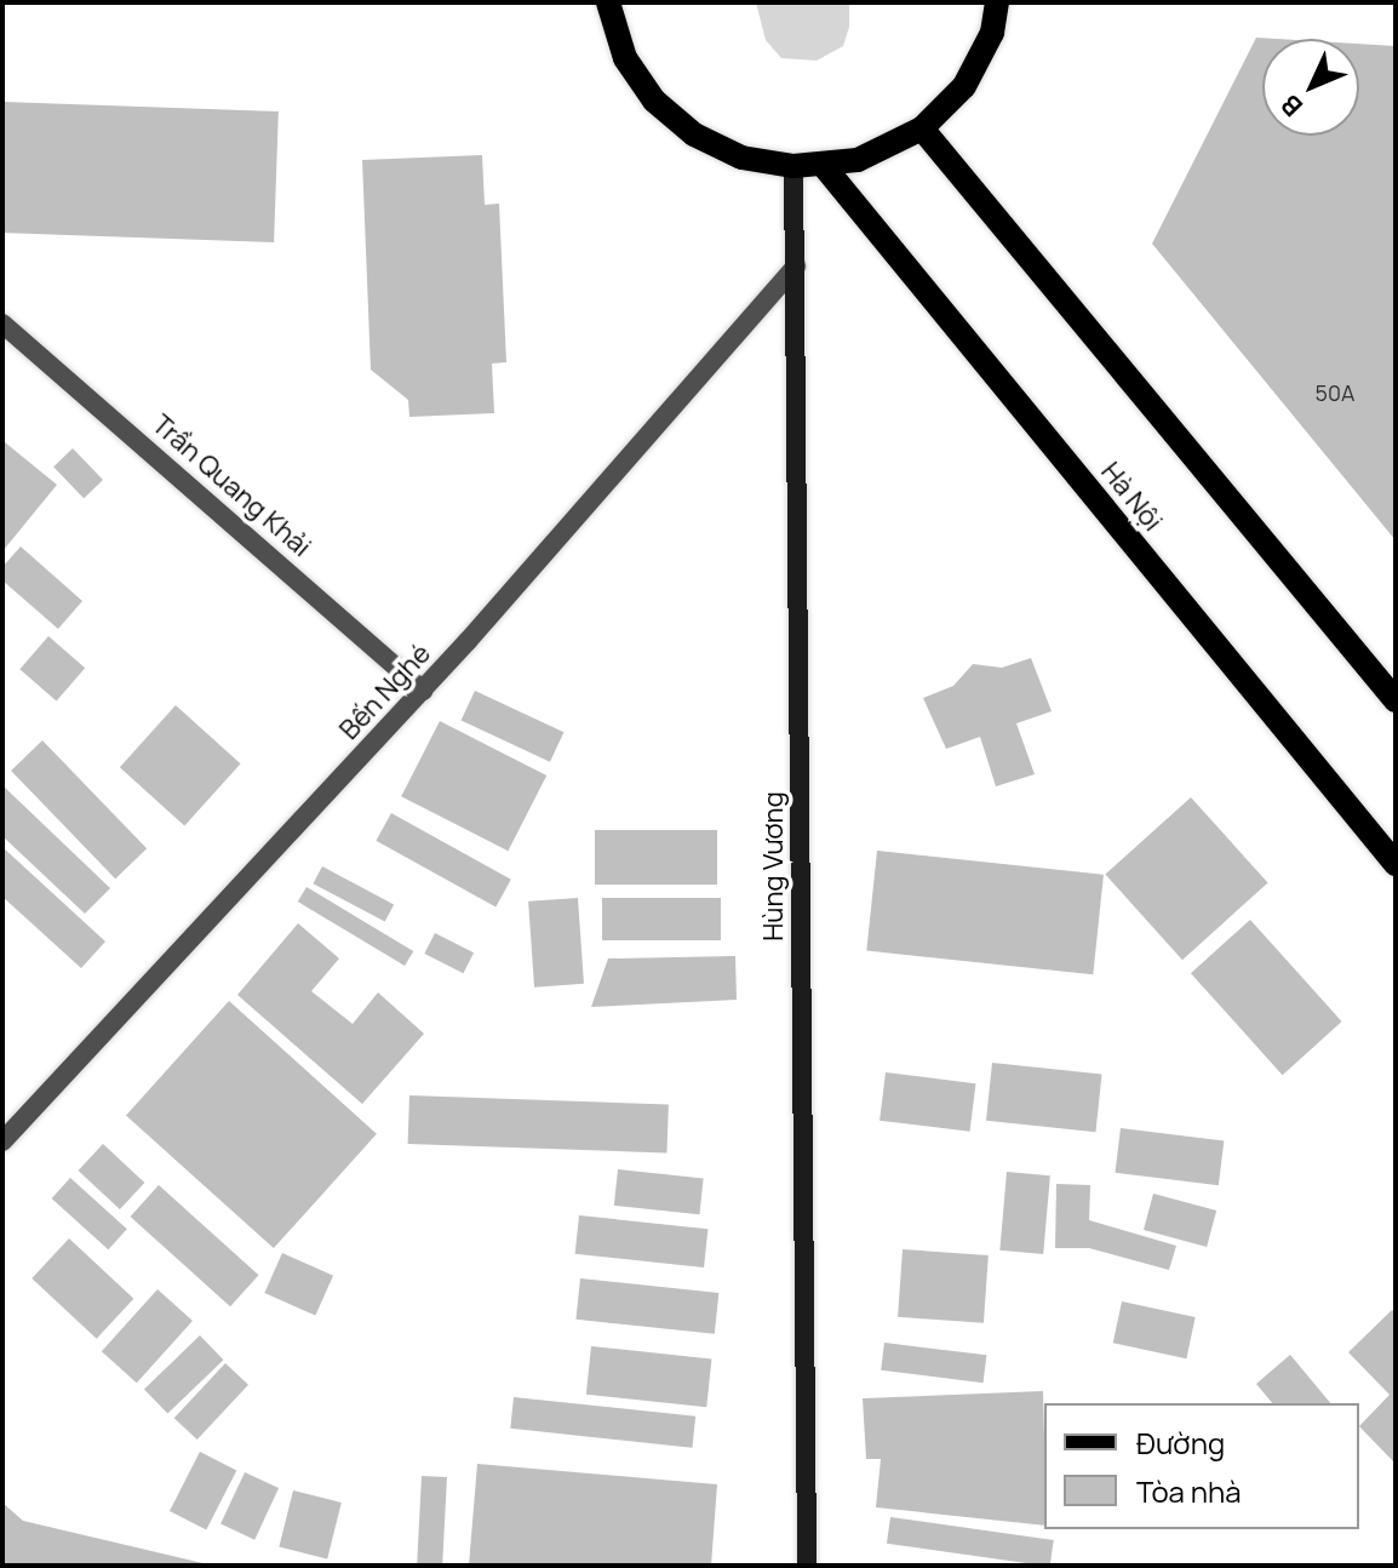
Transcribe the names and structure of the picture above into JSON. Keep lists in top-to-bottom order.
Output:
{
  "streets": {
    "main road": ["Hà Nội", "Hùng Vương"],
    "street": ["Trần Quang Khải", "Bến Nghé"]
  },
  "crossings": [
    ["Trần Quang Khải", "Bến Nghé"],
    ["Bến Nghé", "Hùng Vương"]
  ],
  "house_numbers": ["50A"],
  "legend": ["Đường", "Tòa nhà"],
  "north": "bottom left"
}
